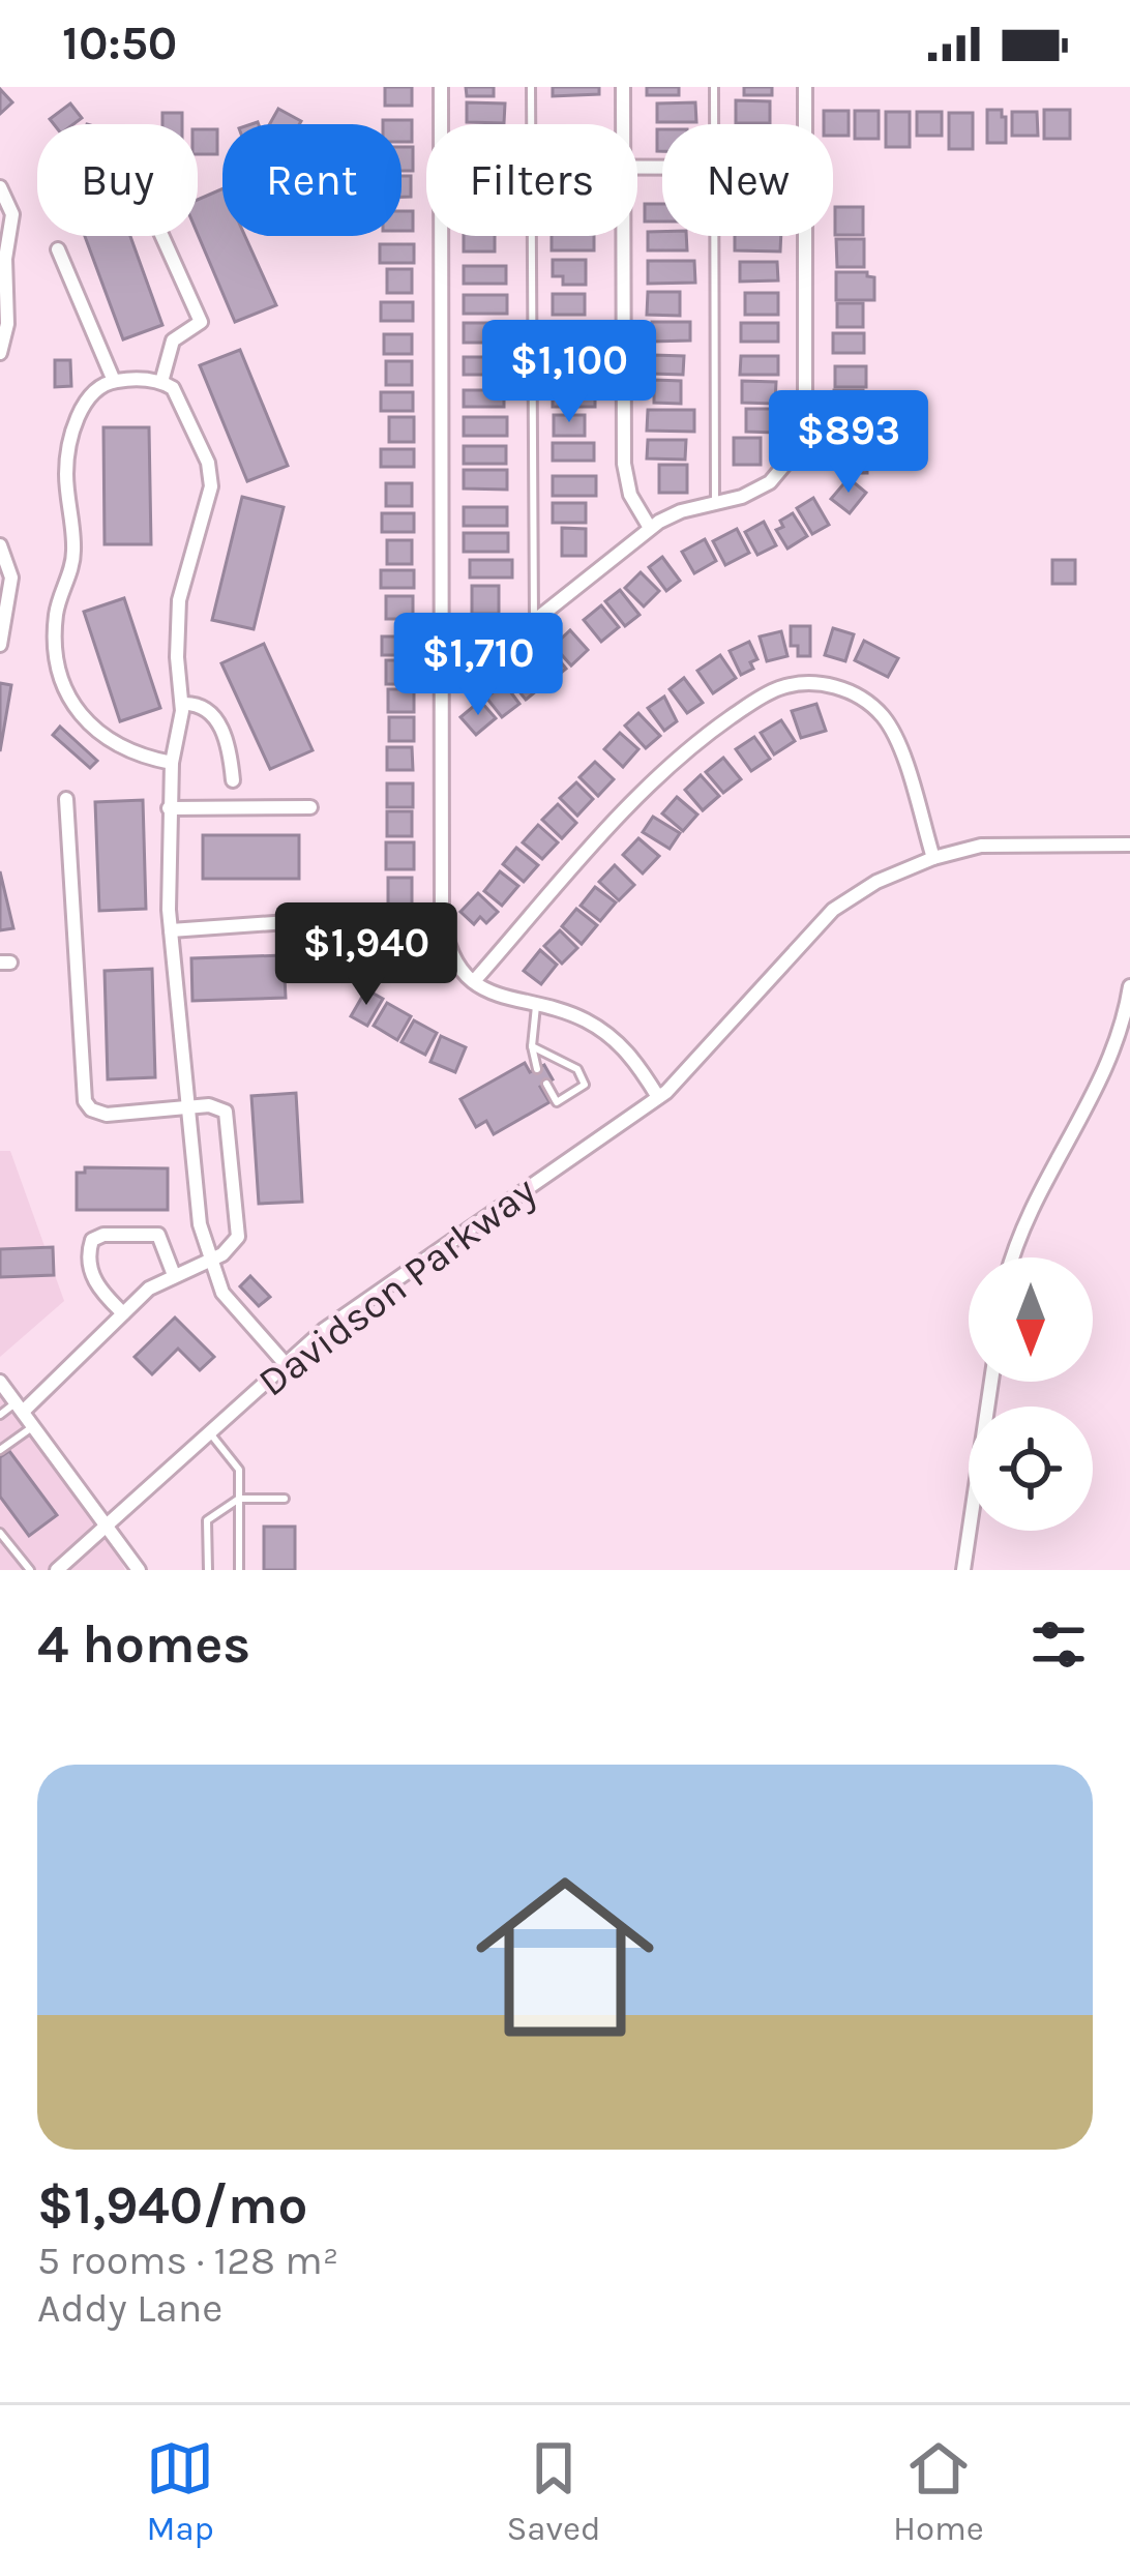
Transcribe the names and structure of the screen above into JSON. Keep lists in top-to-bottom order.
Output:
{
  "streets": {
    "street": ["Davidson Parkway"]
  },
  "north": "bottom",
  "page": {
    "status": "10:50",
    "chip": [
      "Buy",
      "Rent",
      "Filters",
      "New"
    ],
    "price": [
      "$1,100",
      "$893",
      "$1,710",
      "$1,940"
    ],
    "heading": "4 homes",
    "list": [
      {
        "name": "$1,940/mo",
        "note": "5 rooms · 128 m² · Addy Lane"
      }
    ],
    "tabs": ["Map", "Saved", "Home"]
  }
}
